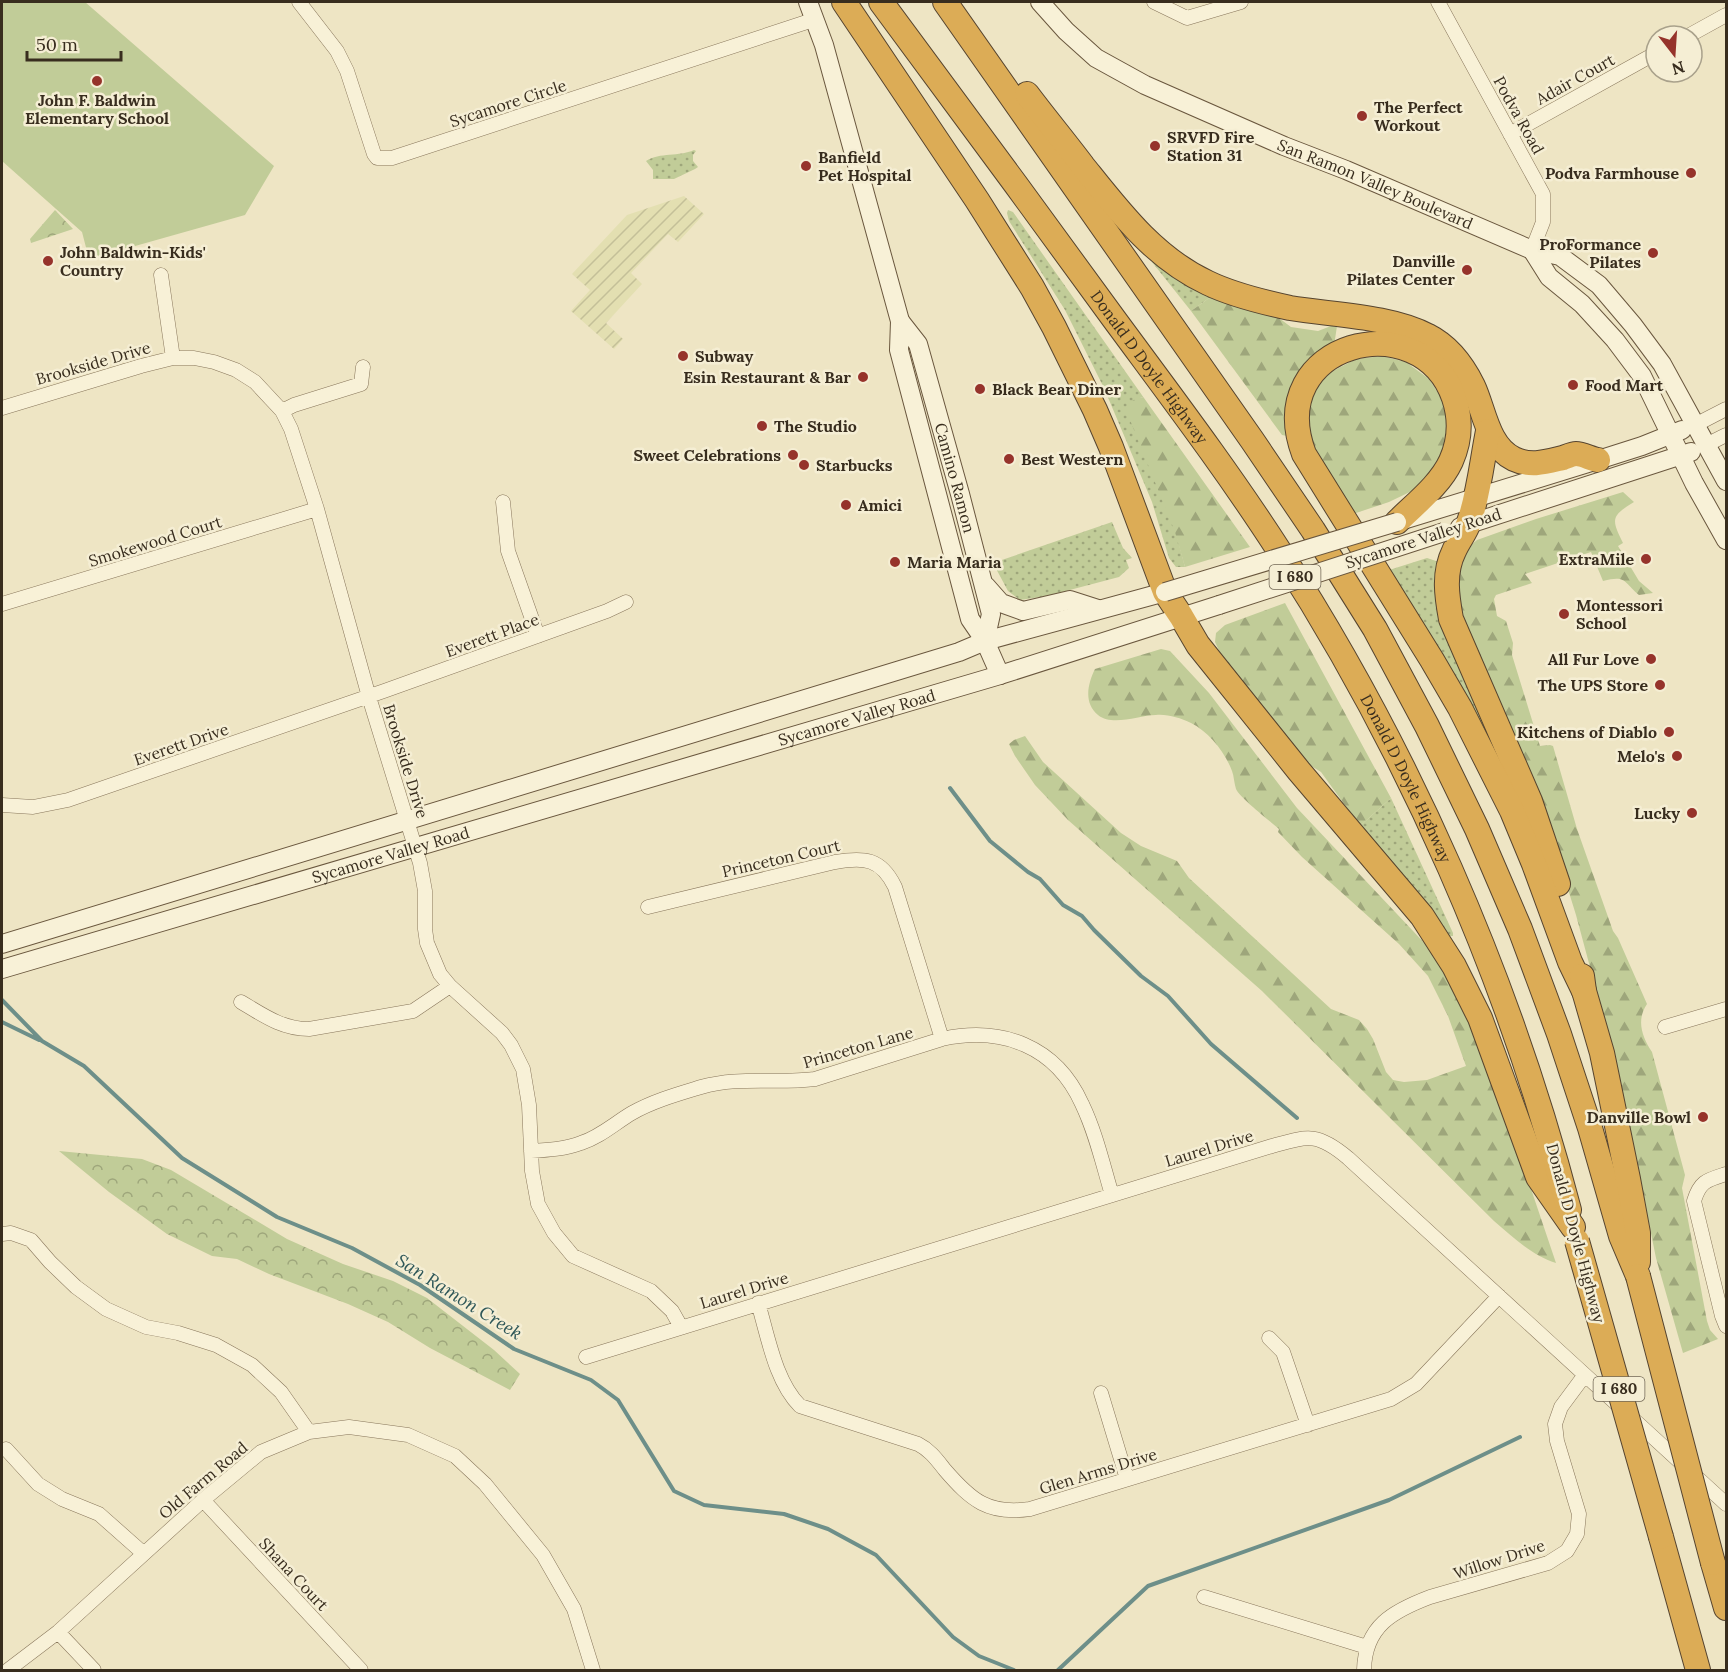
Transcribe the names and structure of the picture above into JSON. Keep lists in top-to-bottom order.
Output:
{
  "streets": {
    "highway": ["Donald D Doyle Highway", "I 680"],
    "main road": ["San Ramon Valley Boulevard", "Camino Ramon", "Sycamore Valley Road"],
    "street": [
      "Adair Court",
      "Sycamore Circle",
      "Podva Road",
      "Brookside Drive",
      "Smokewood Court",
      "Everett Place",
      "Everett Drive",
      "Princeton Court",
      "Princeton Lane",
      "Laurel Drive",
      "Glen Arms Drive",
      "Old Farm Road",
      "Willow Drive",
      "Shana Court"
    ]
  },
  "crossings": [
    ["Adair Court", "Podva Road"],
    ["Sycamore Circle", "Camino Ramon"],
    ["Podva Road", "San Ramon Valley Boulevard"],
    ["San Ramon Valley Boulevard", "Sycamore Valley Road"],
    ["Brookside Drive", "Sycamore Valley Road"],
    ["Brookside Drive", "Smokewood Court"],
    ["Brookside Drive", "Everett Place"],
    ["Brookside Drive", "Everett Drive"],
    ["Brookside Drive", "Princeton Lane"],
    ["Brookside Drive", "Laurel Drive"],
    ["Camino Ramon", "Sycamore Valley Road"],
    ["Everett Place", "Everett Drive"],
    ["Princeton Court", "Princeton Lane"],
    ["Princeton Lane", "Laurel Drive"],
    ["Laurel Drive", "Glen Arms Drive"],
    ["Laurel Drive", "Willow Drive"],
    ["Old Farm Road", "Shana Court"]
  ],
  "water": ["San Ramon Creek"],
  "places": [
    "John F. Baldwin Elementary School",
    "The Perfect Workout",
    "SRVFD Fire Station 31",
    "Banfield Pet Hospital",
    "Podva Farmhouse",
    "ProFormance Pilates",
    "John Baldwin-Kids' Country",
    "Danville Pilates Center",
    "Subway",
    "Esin Restaurant & Bar",
    "Food Mart",
    "Black Bear Diner",
    "The Studio",
    "Sweet Celebrations",
    "Best Western",
    "Starbucks",
    "Amici",
    "ExtraMile",
    "Maria Maria",
    "Montessori School",
    "All Fur Love",
    "The UPS Store",
    "Kitchens of Diablo",
    "Melo's",
    "Lucky",
    "Danville Bowl"
  ],
  "scale_bar": "50 m",
  "north": "bottom"
}
